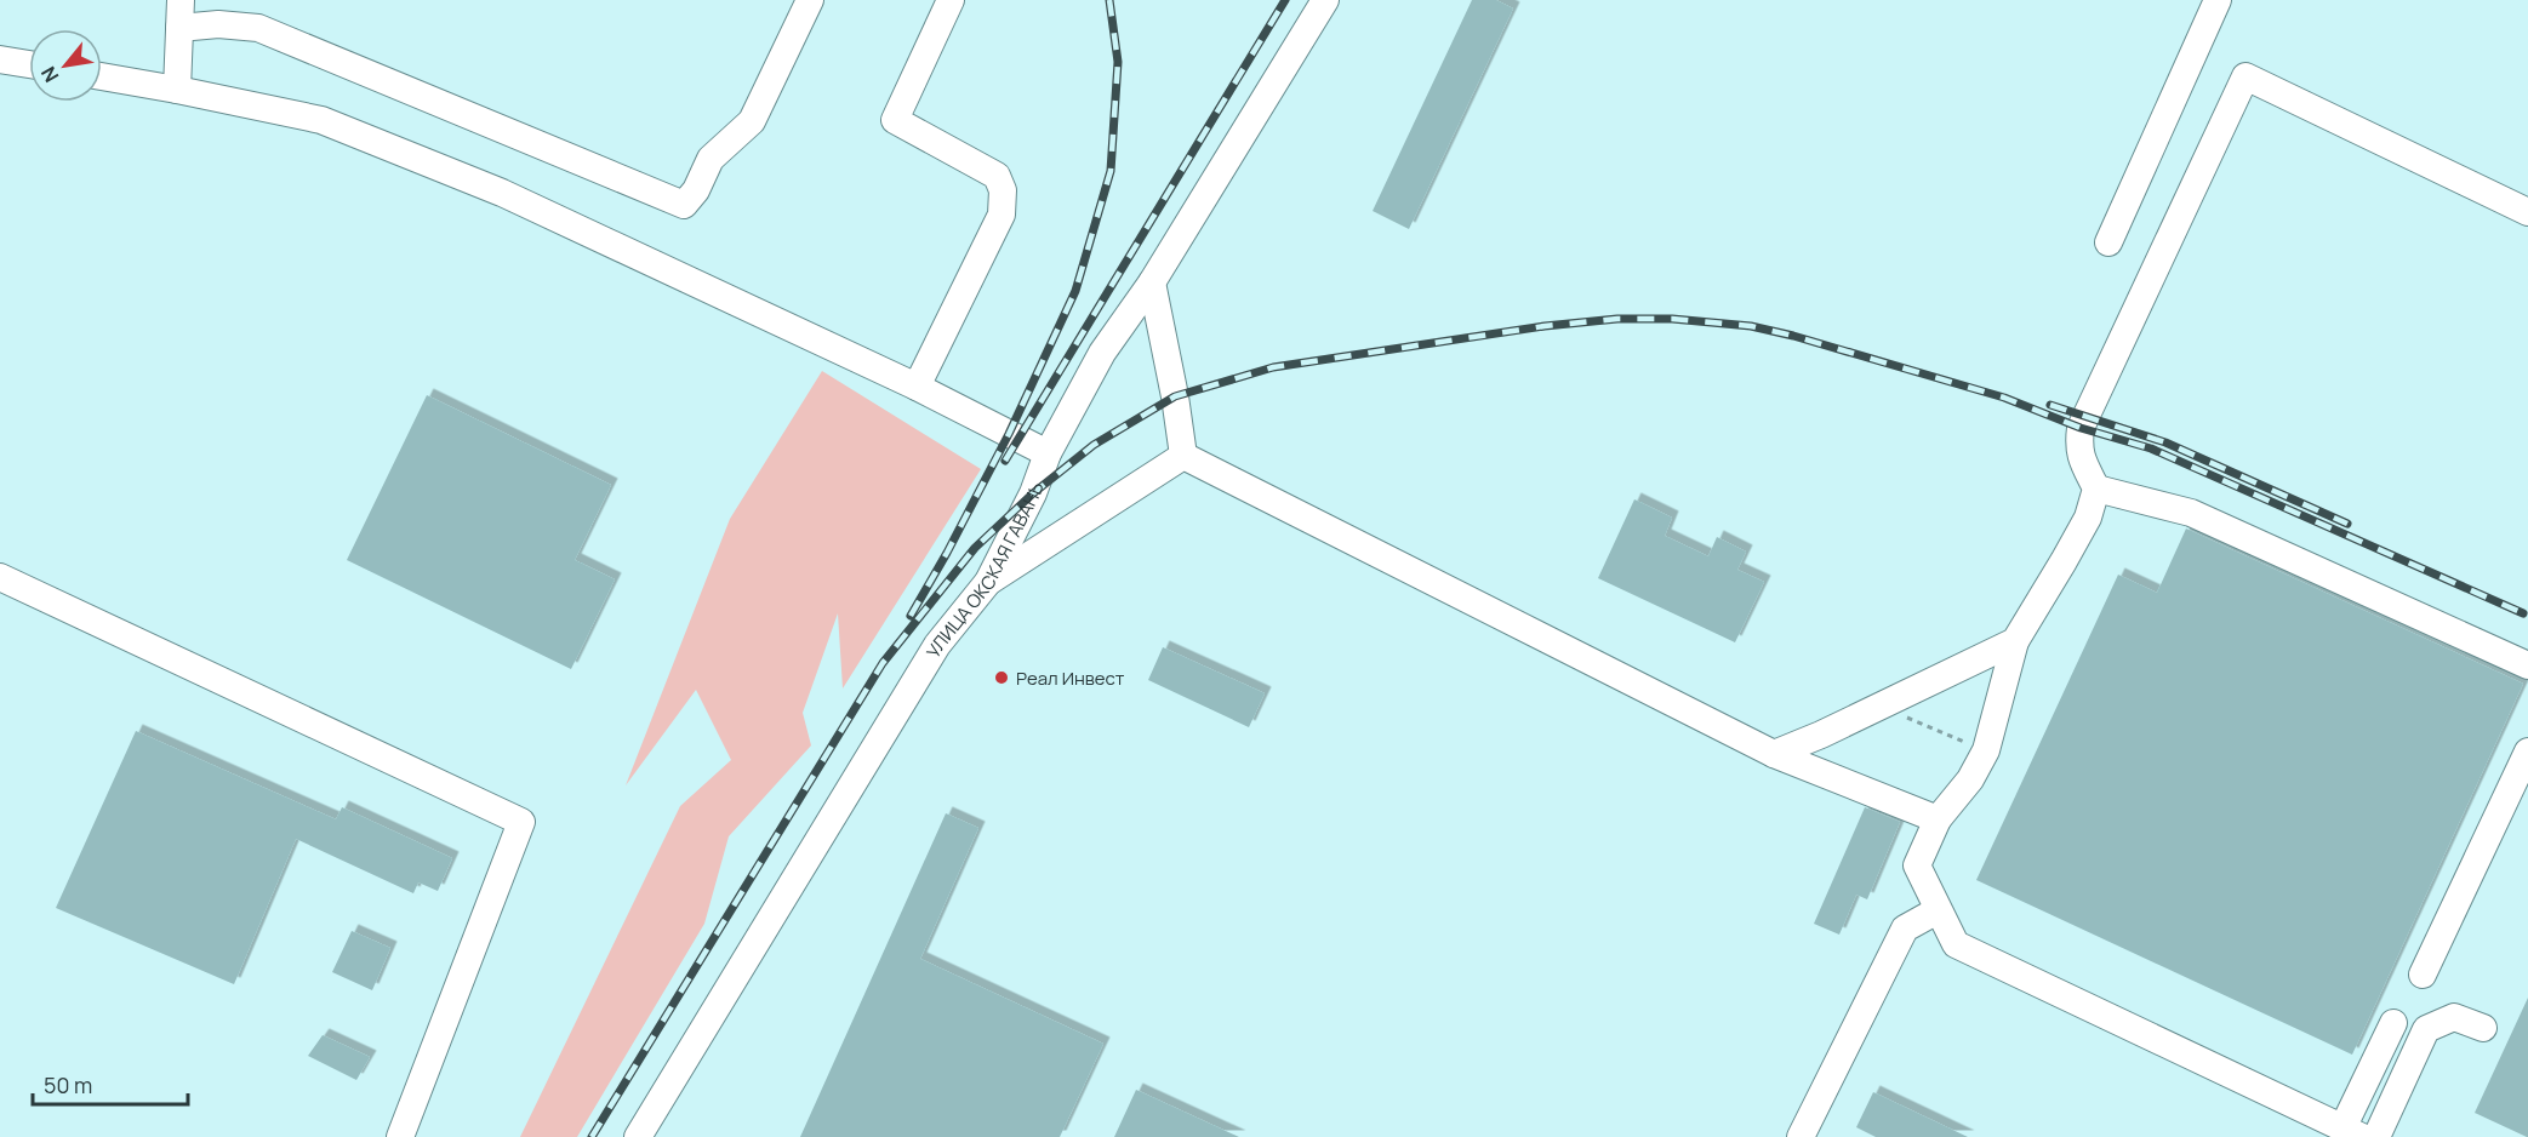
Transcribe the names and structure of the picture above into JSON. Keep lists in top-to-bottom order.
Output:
{
  "streets": {
    "street": ["УЛИЦА ОКСКАЯ ГАВАНЬ"]
  },
  "places": ["Реал Инвест"],
  "scale_bar": "50 m",
  "north": "bottom left"
}
